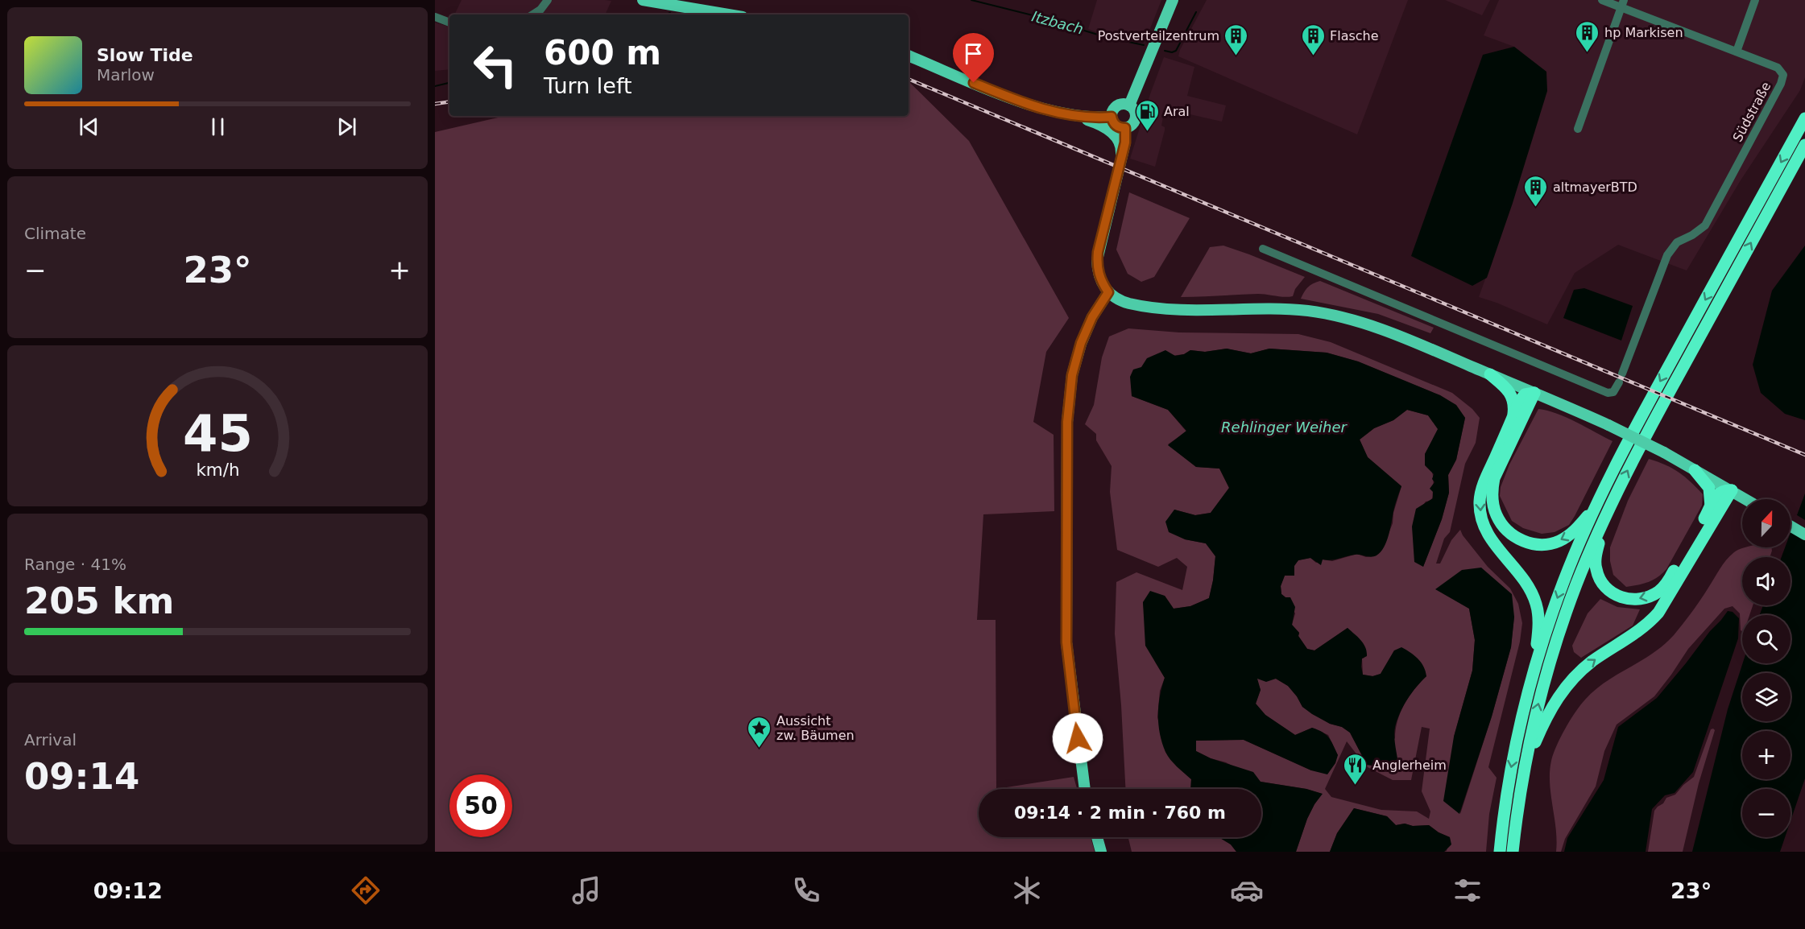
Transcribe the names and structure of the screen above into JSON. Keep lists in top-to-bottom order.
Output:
{
  "streets": {
    "street": ["Südstraße"]
  },
  "water": ["Itzbach", "Rehlinger Weiher"],
  "places": {
    "building": [
      "hp Markisen",
      "Postverteilzentrum",
      "Flasche",
      "altmayerBTD"
    ],
    "fuel station": ["Aral"],
    "place": ["Aussicht zw. Bäumen"],
    "restaurant": ["Anglerheim"]
  },
  "north": "top",
  "page": {
    "turn": ["600 m", "Turn left"],
    "song": ["Slow Tide", "Marlow"],
    "tile": [
      "Climate",
      ["Range · 41%", "205 km"],
      ["Arrival", "09:14"]
    ],
    "heat": ["−", "23°", "+"],
    "map_buttons": ["+", "−"],
    "limit": "50",
    "trip": "09:14 · 2 min · 760 m",
    "tabs": ["09:12", "23°"],
    "gauge": ["45", "km/h"]
  }
}
